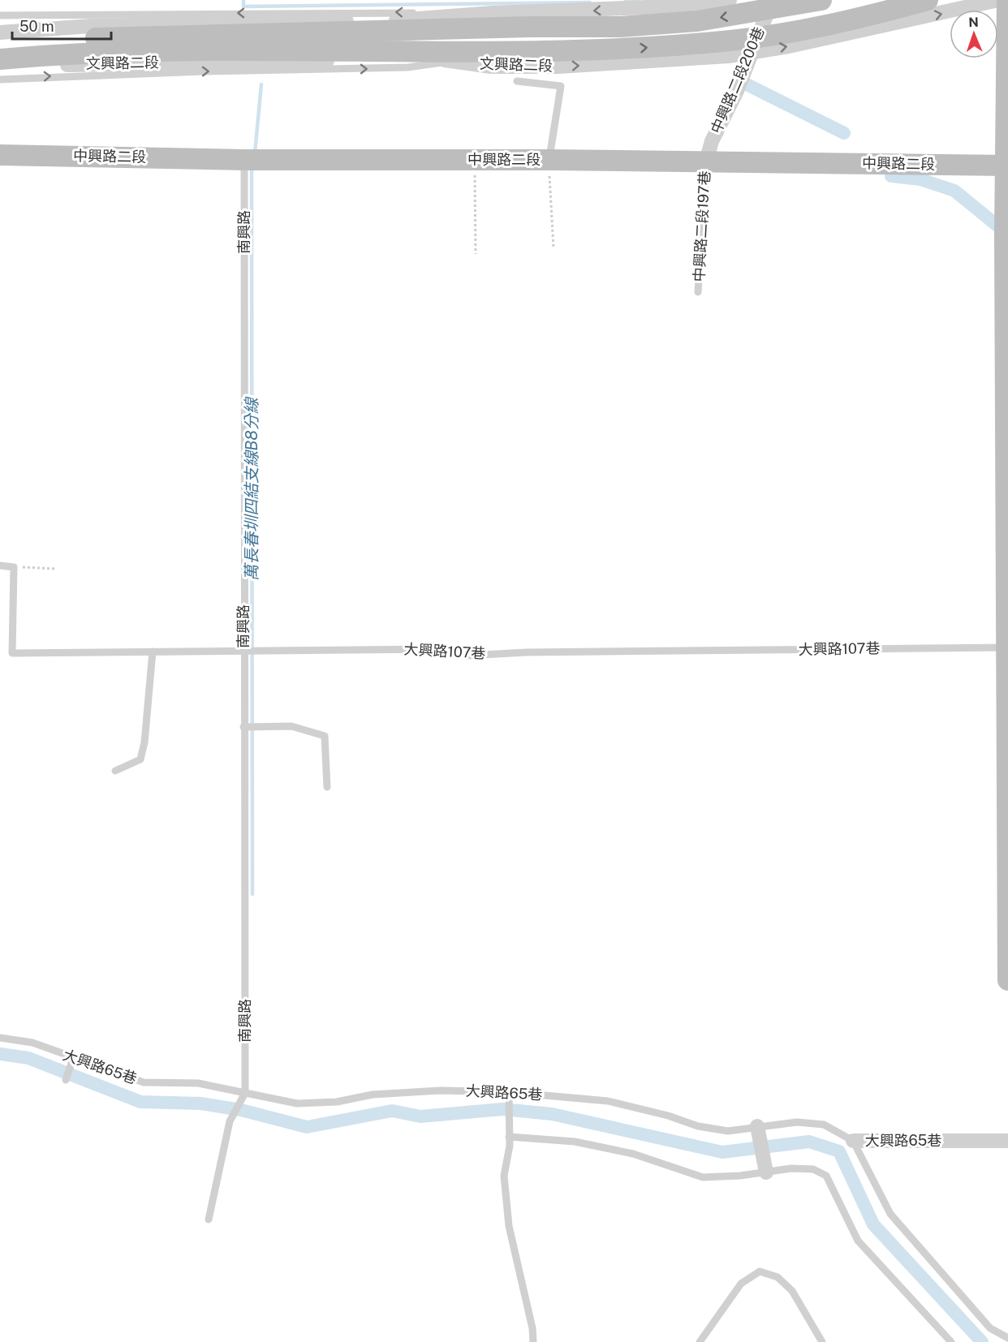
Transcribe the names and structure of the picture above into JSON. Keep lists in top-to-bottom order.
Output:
{
  "streets": {
    "street": [
      "文興路二段",
      "中興路二段200巷",
      "中興路二段",
      "大興路65巷"
    ],
    "lane": ["中興路二段197巷", "南興路", "大興路107巷"]
  },
  "crossings": [
    ["文興路二段", "中興路二段200巷"],
    ["中興路二段200巷", "中興路二段"],
    ["中興路二段200巷", "中興路二段197巷"],
    ["中興路二段", "中興路二段197巷"],
    ["中興路二段", "南興路"],
    ["南興路", "大興路107巷"],
    ["南興路", "大興路65巷"]
  ],
  "water": ["萬長春圳四結支線B8分線"],
  "scale_bar": "50 m",
  "north": "top"
}
